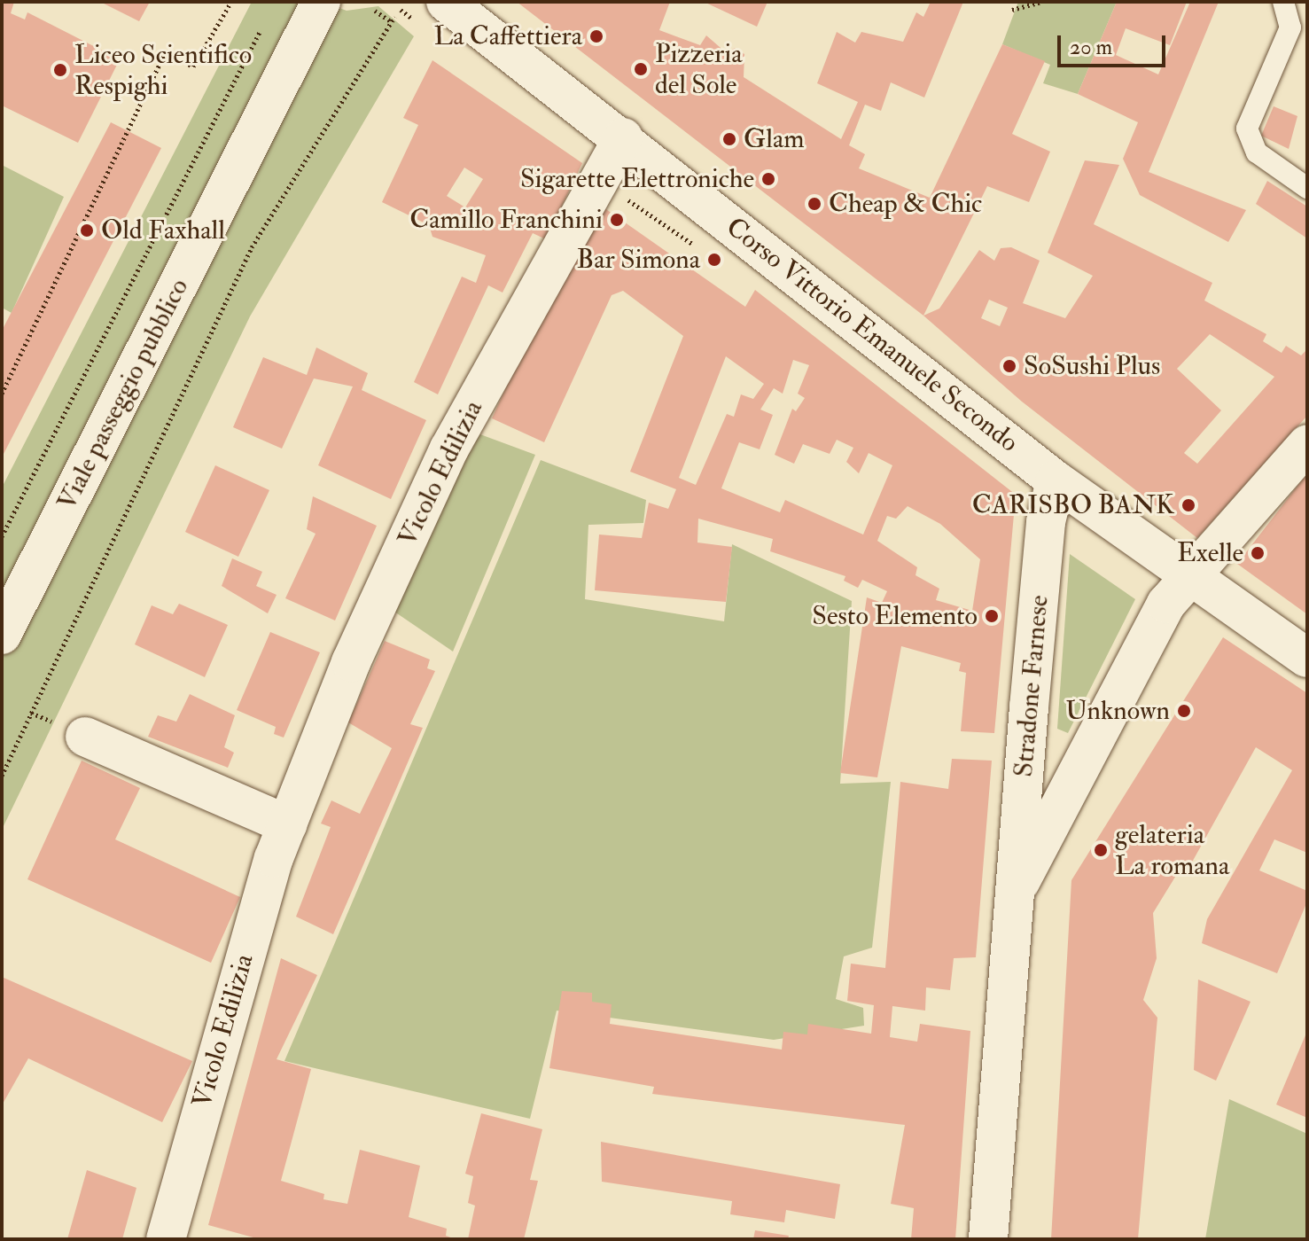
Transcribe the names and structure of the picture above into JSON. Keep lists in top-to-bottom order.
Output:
{
  "streets": {
    "street": [
      "Corso Vittorio Emanuele Secondo",
      "Viale passeggio pubblico",
      "Vicolo Edilizia",
      "Stradone Farnese"
    ]
  },
  "crossings": [
    ["Corso Vittorio Emanuele Secondo", "Vicolo Edilizia"],
    ["Corso Vittorio Emanuele Secondo", "Stradone Farnese"]
  ],
  "places": [
    "La Caffettiera",
    "Pizzeria del Sole",
    "Liceo Scientifico Respighi",
    "Glam",
    "Sigarette Elettroniche",
    "Cheap & Chic",
    "Camillo Franchini",
    "Old Faxhall",
    "Bar Simona",
    "SoSushi Plus",
    "CARISBO BANK",
    "Exelle",
    "Sesto Elemento",
    "Unknown",
    "gelateria La romana"
  ],
  "scale_bar": "20 m"
}
